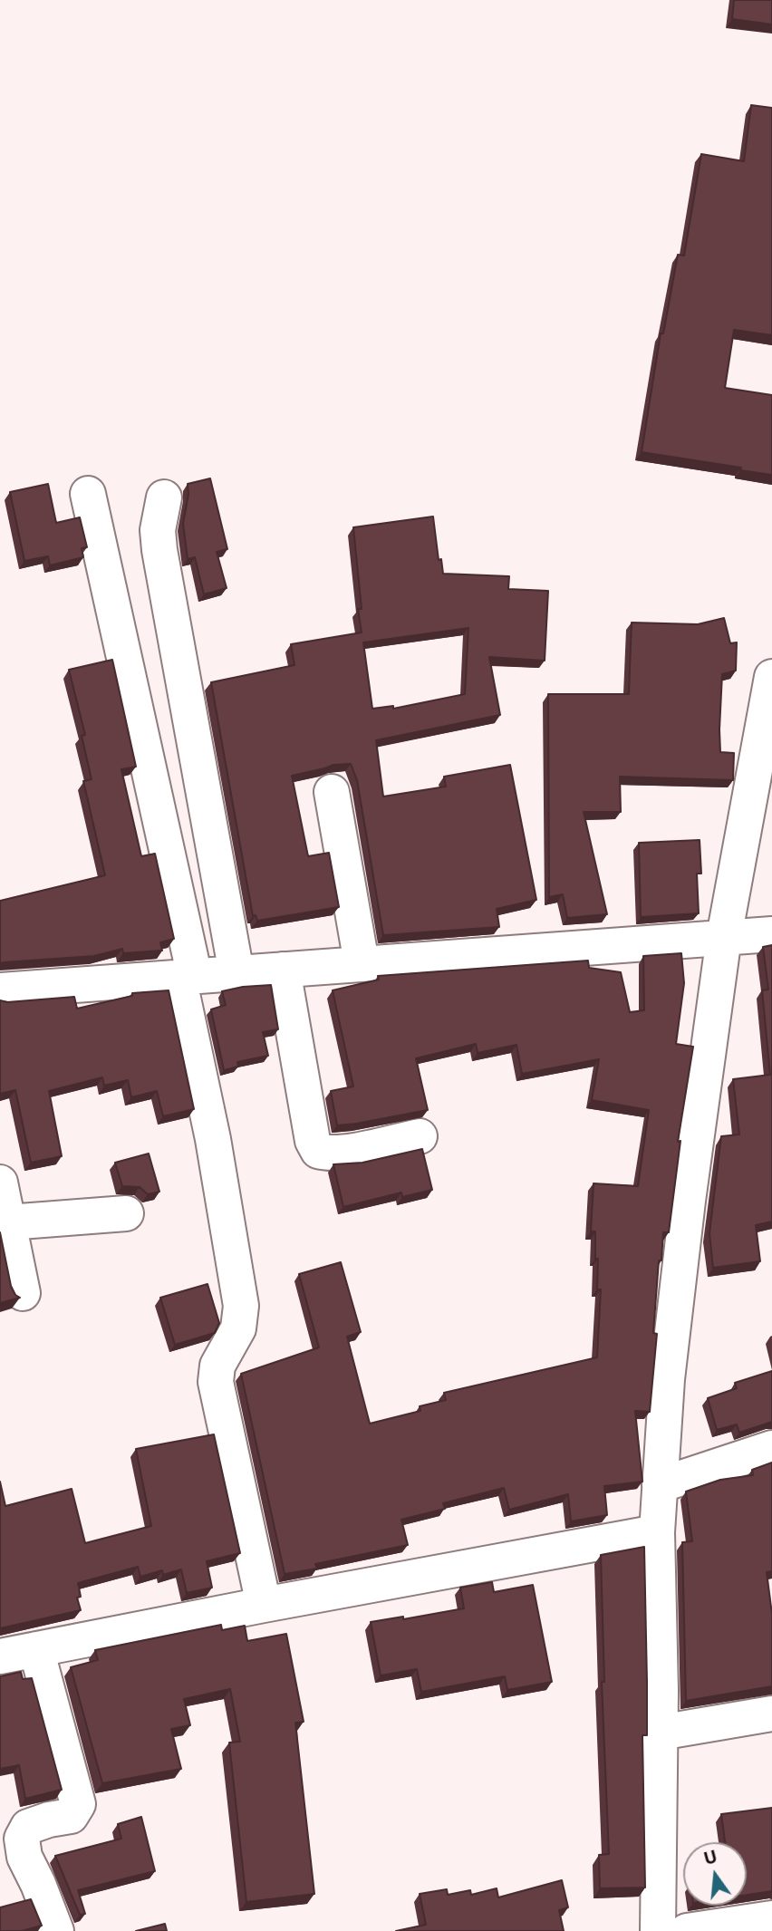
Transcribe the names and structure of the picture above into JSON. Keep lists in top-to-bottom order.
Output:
{
  "north": "top"
}
